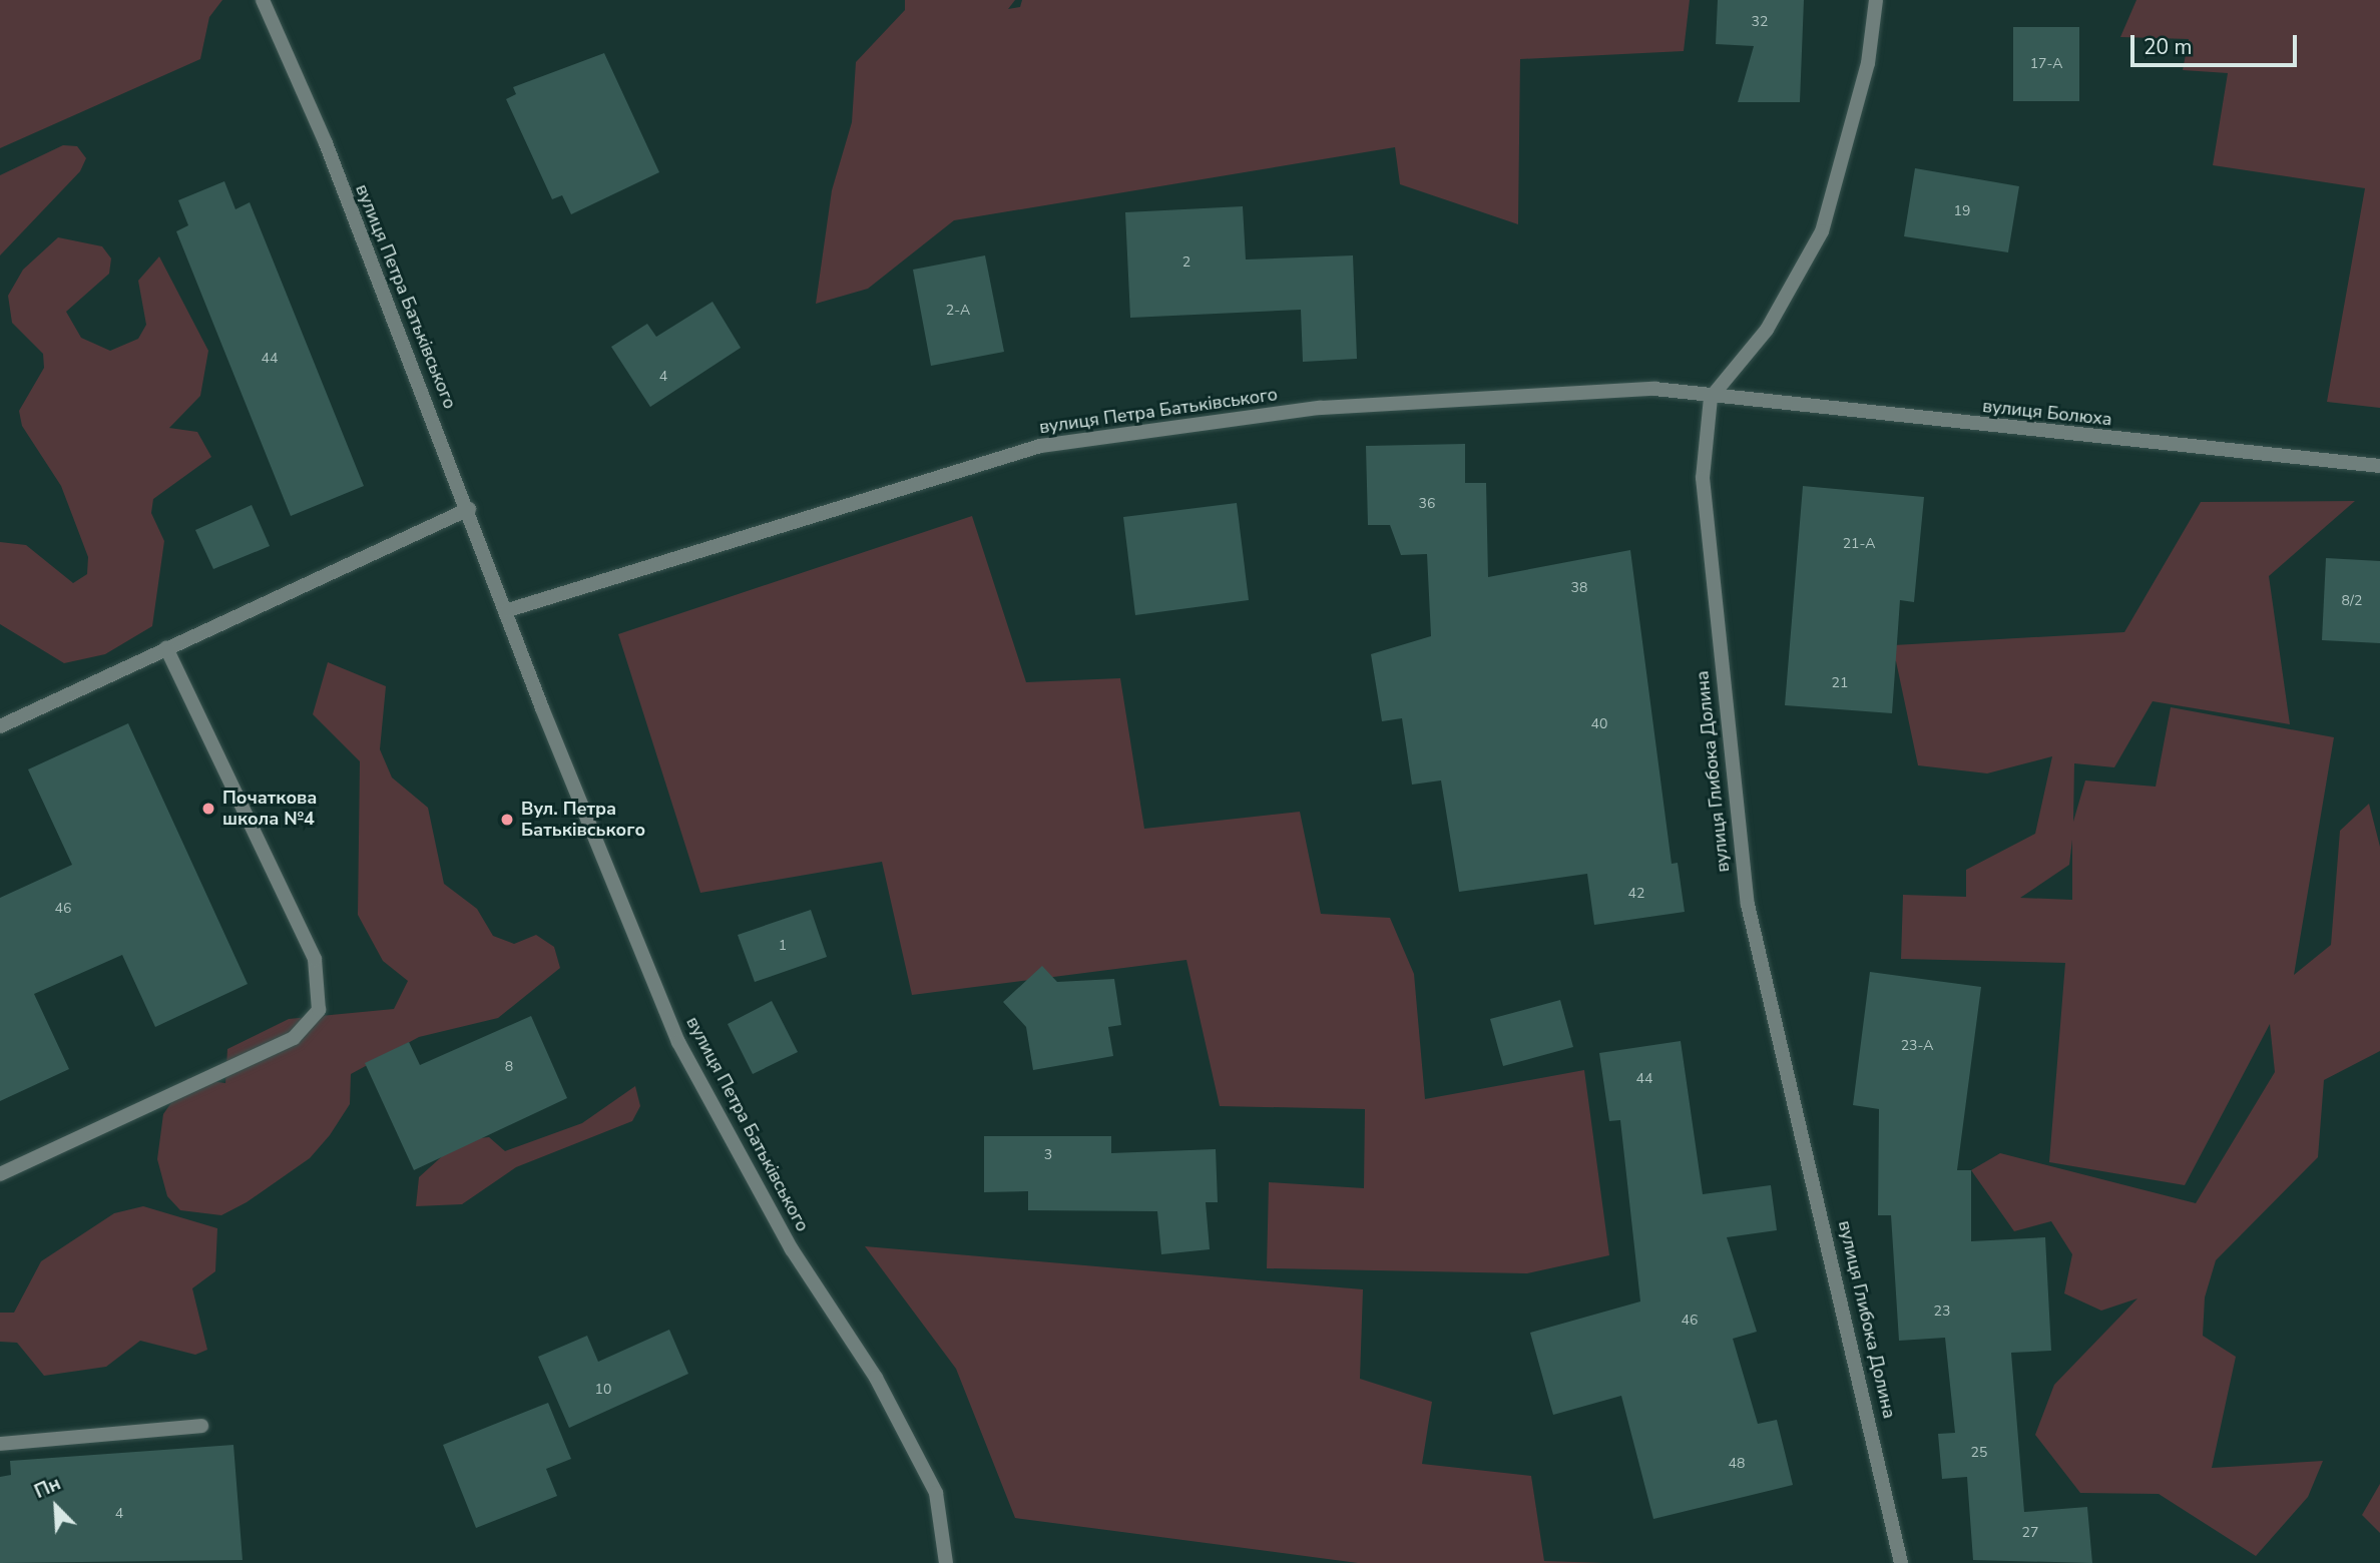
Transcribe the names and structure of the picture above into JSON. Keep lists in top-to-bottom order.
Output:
{
  "streets": {
    "street": ["вулиця Петра Батьківського", "вулиця Болюха", "вулиця Глибока Долина"]
  },
  "crossings": [
    ["вулиця Петра Батьківського", "вулиця Болюха"],
    ["вулиця Петра Батьківського", "вулиця Глибока Долина"],
    ["вулиця Болюха", "вулиця Глибока Долина"]
  ],
  "places": ["Початкова школа №4", "Вул. Петра Батьківського"],
  "house_numbers": [
    "32",
    "17-А",
    "19",
    "2",
    "2-А",
    "44",
    "4",
    "36",
    "21-А",
    "38",
    "8/2",
    "21",
    "40",
    "42",
    "46",
    "1",
    "23-А",
    "8",
    "44",
    "3",
    "23",
    "46",
    "10",
    "25",
    "48",
    "4",
    "27"
  ],
  "scale_bar": "20 m",
  "north": "top left"
}
